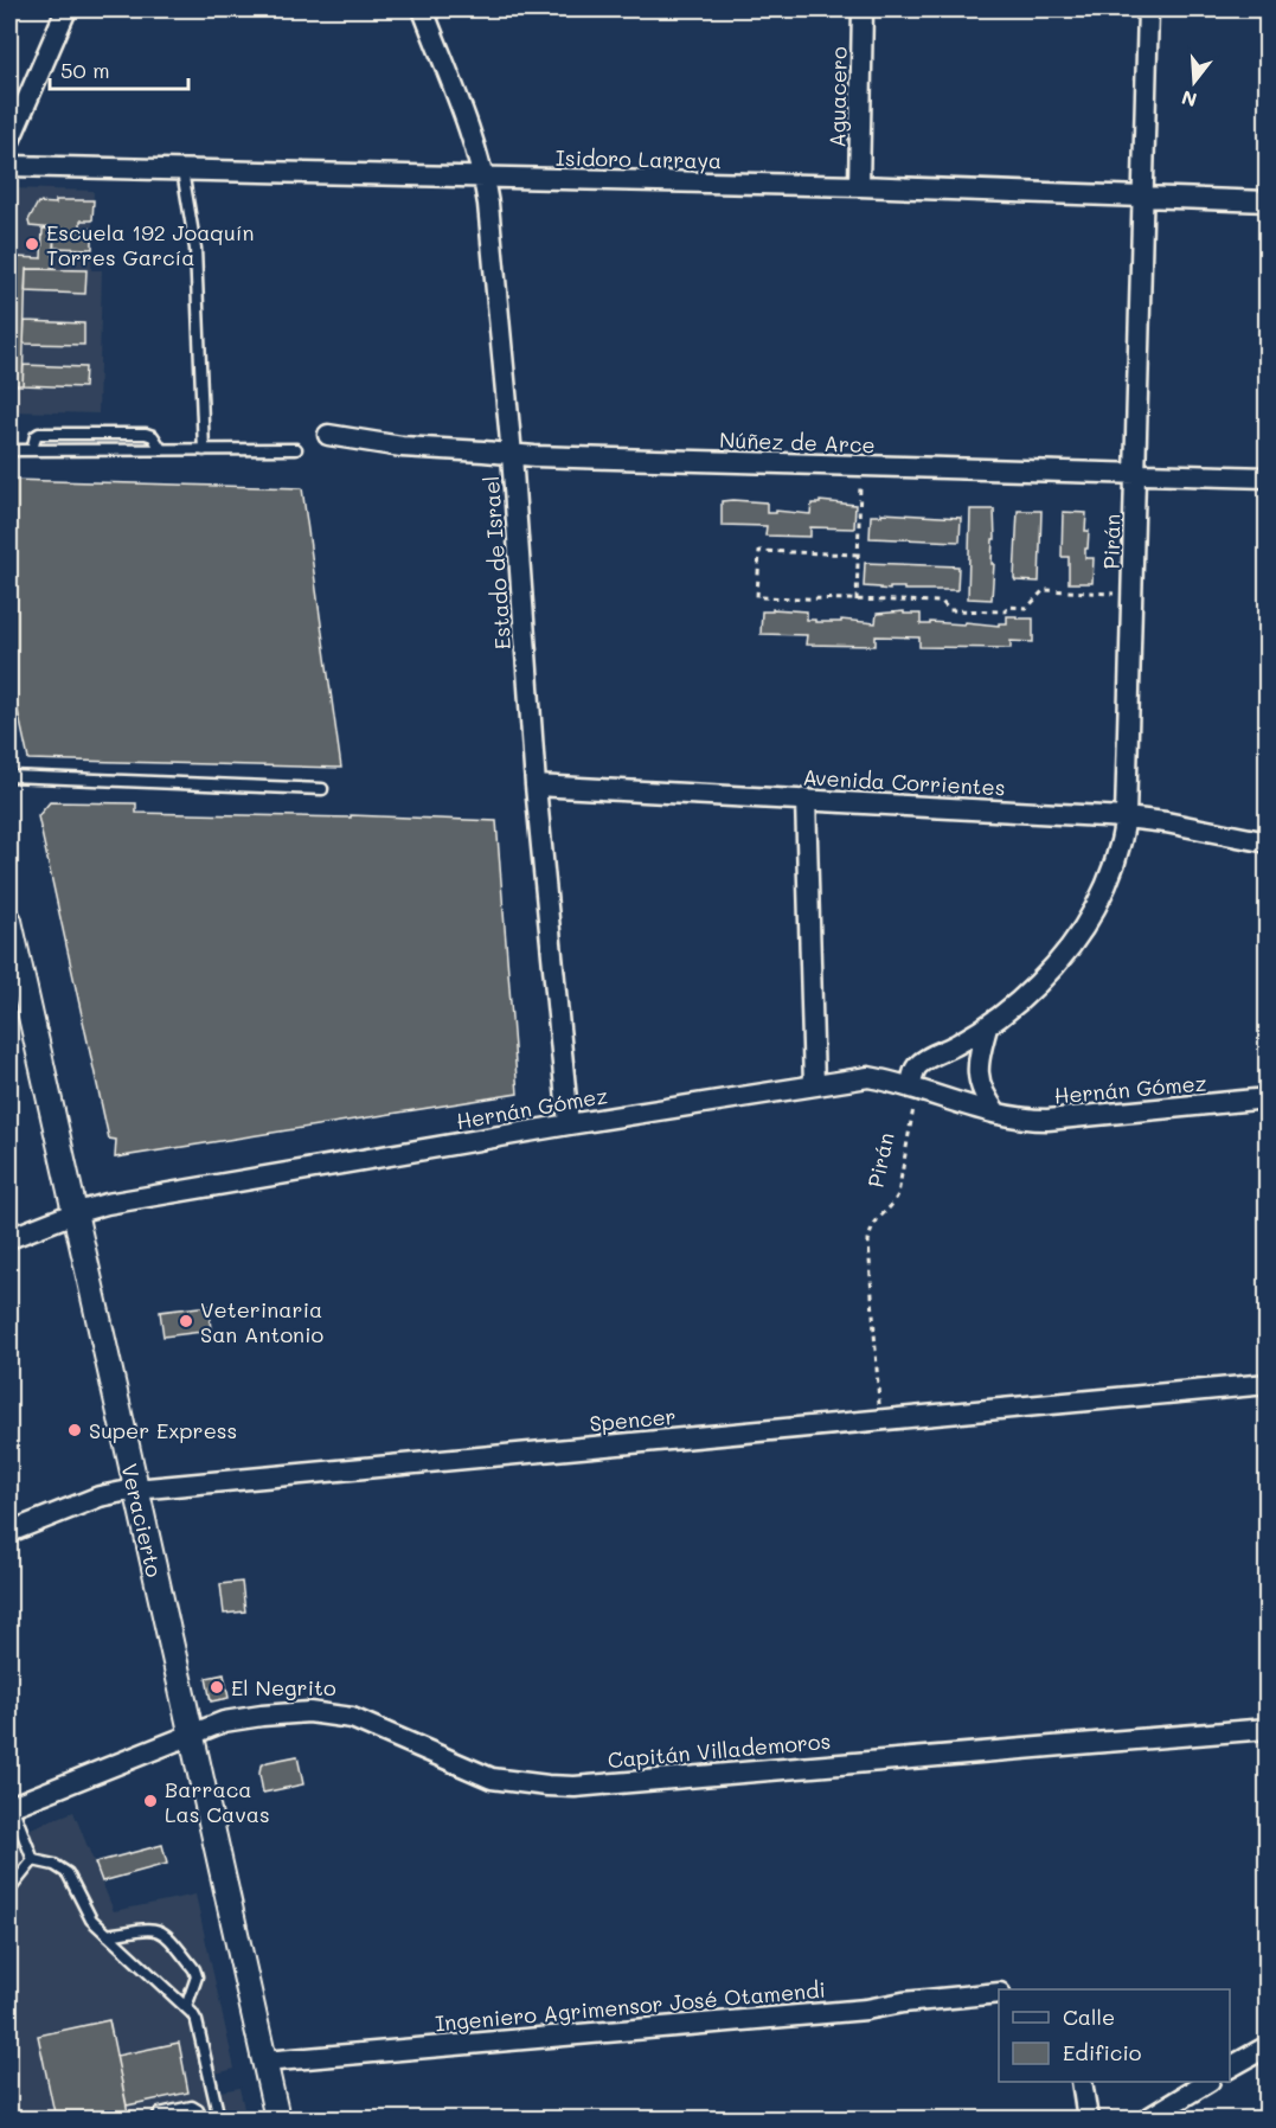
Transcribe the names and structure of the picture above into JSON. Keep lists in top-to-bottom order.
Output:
{
  "streets": {
    "street": [
      "Aguacero",
      "Isidoro Larraya",
      "Núñez de Arce",
      "Pirán",
      "Estado de Israel",
      "Avenida Corrientes",
      "Hernán Gómez",
      "Spencer",
      "Veracierto",
      "Capitán Villademoros",
      "Ingeniero Agrimensor José Otamendi"
    ]
  },
  "crossings": [
    ["Aguacero", "Isidoro Larraya"],
    ["Isidoro Larraya", "Pirán"],
    ["Isidoro Larraya", "Estado de Israel"],
    ["Núñez de Arce", "Pirán"],
    ["Núñez de Arce", "Estado de Israel"],
    ["Pirán", "Avenida Corrientes"],
    ["Pirán", "Hernán Gómez"],
    ["Pirán", "Spencer"],
    ["Estado de Israel", "Avenida Corrientes"],
    ["Estado de Israel", "Hernán Gómez"],
    ["Hernán Gómez", "Veracierto"],
    ["Spencer", "Veracierto"],
    ["Veracierto", "Capitán Villademoros"],
    ["Veracierto", "Ingeniero Agrimensor José Otamendi"]
  ],
  "places": [
    "Escuela 192 Joaquín Torres García",
    "Veterinaria San Antonio",
    "Super Express",
    "El Negrito",
    "Barraca Las Cavas"
  ],
  "legend": ["Calle", "Edificio"],
  "scale_bar": "50 m",
  "north": "bottom"
}
